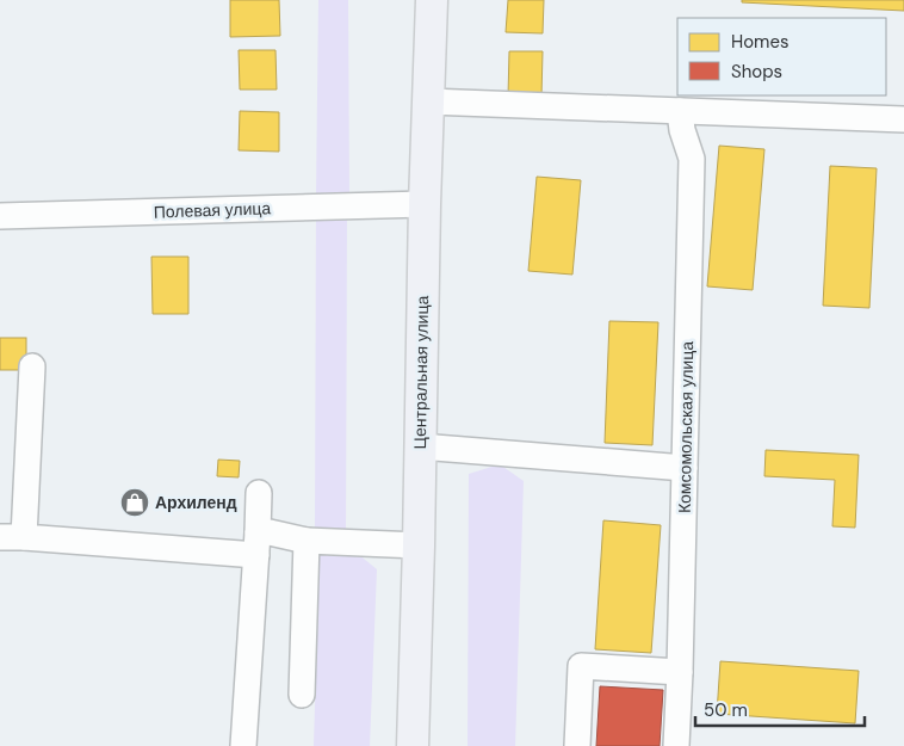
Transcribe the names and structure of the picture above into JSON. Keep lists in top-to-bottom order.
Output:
{
  "streets": {
    "main road": ["Центральная улица"],
    "street": ["Полевая улица", "Комсомольская улица"]
  },
  "crossings": [
    ["Полевая улица", "Центральная улица"]
  ],
  "places": {
    "shop": ["Архиленд"]
  },
  "legend": ["Homes", "Shops"],
  "scale_bar": "50 m"
}
